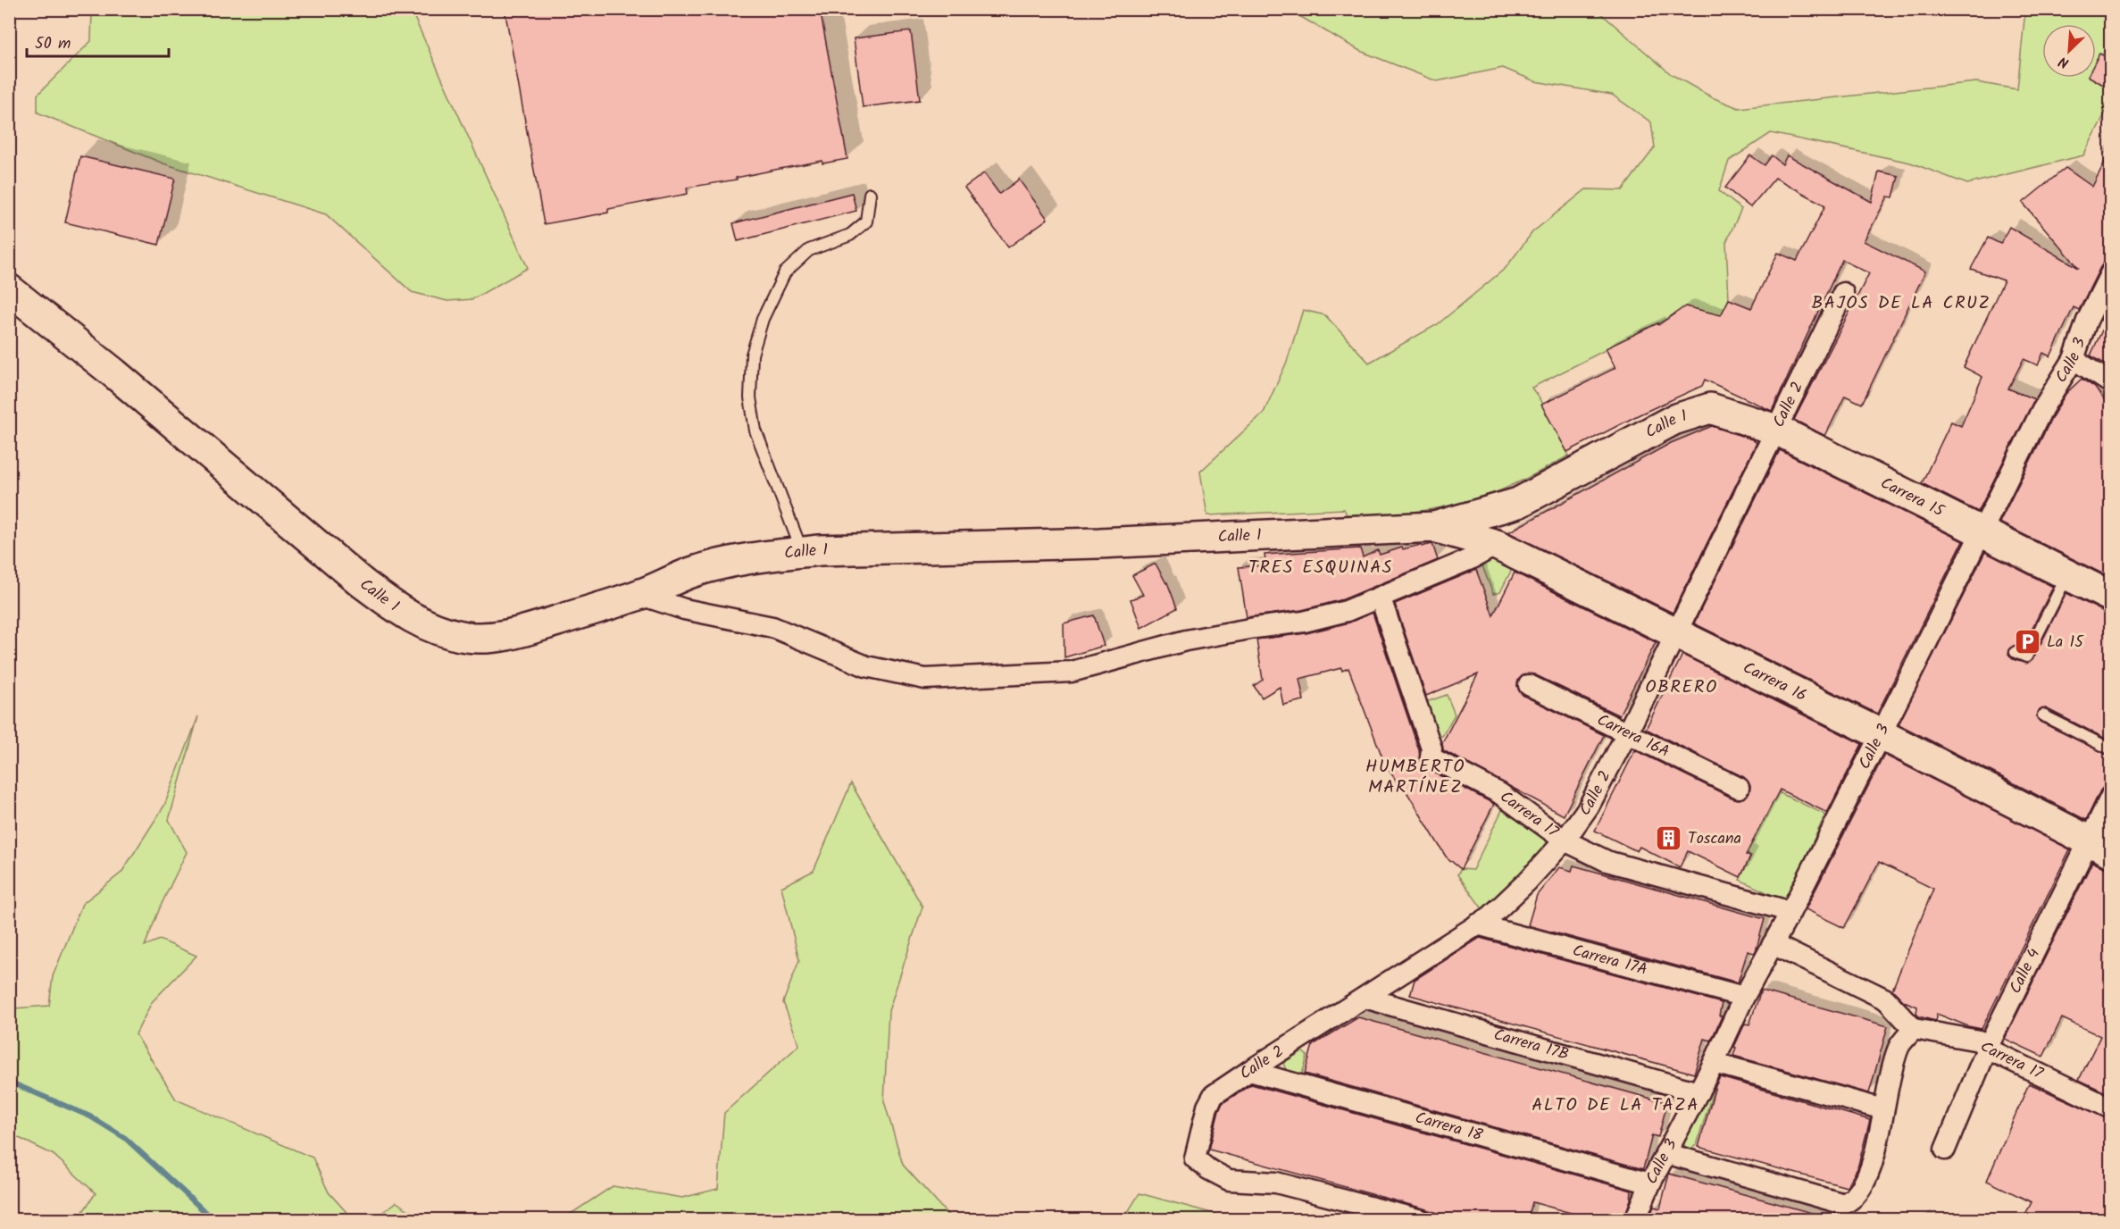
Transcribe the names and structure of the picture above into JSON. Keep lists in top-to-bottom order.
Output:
{
  "streets": {
    "street": [
      "Calle 3",
      "Calle 2",
      "Calle 1",
      "Carrera 15",
      "Carrera 16",
      "Carrera 16A",
      "Carrera 17",
      "Carrera 17A",
      "Calle 4",
      "Carrera 17B",
      "Carrera 18"
    ]
  },
  "crossings": [
    ["Calle 3", "Carrera 15"],
    ["Calle 3", "Carrera 16"],
    ["Calle 3", "Carrera 17"],
    ["Calle 3", "Carrera 17A"],
    ["Calle 3", "Carrera 17B"],
    ["Calle 3", "Carrera 18"],
    ["Calle 2", "Carrera 15"],
    ["Calle 2", "Carrera 16"],
    ["Calle 2", "Carrera 16A"],
    ["Calle 2", "Carrera 17"],
    ["Calle 2", "Carrera 17A"],
    ["Calle 2", "Carrera 17B"],
    ["Calle 2", "Carrera 18"],
    ["Calle 1", "Carrera 15"],
    ["Calle 1", "Carrera 16"],
    ["Carrera 16", "Calle 4"],
    ["Carrera 17", "Calle 4"]
  ],
  "districts": [
    "BAJOS DE LA CRUZ",
    "TRES ESQUINAS",
    "OBRERO",
    "HUMBERTO MARTÍNEZ",
    "ALTO DE LA TAZA"
  ],
  "places": {
    "parking": ["La 15"],
    "building": ["Toscana"]
  },
  "scale_bar": "50 m",
  "north": "bottom left"
}
